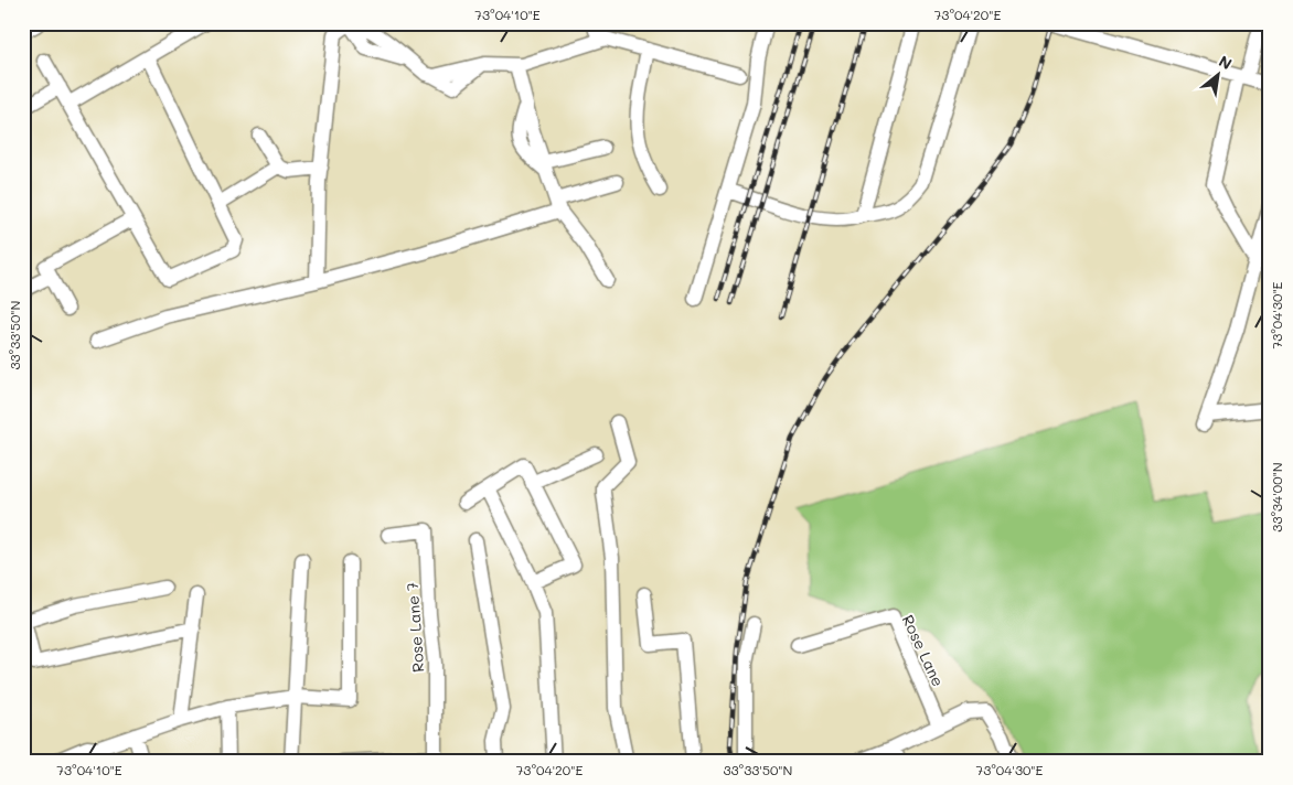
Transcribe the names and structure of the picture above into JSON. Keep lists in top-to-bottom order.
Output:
{
  "streets": {
    "street": ["Rose Lane 7", "Rose Lane"]
  },
  "north": "top right",
  "coordinates": [
    "73°04'10\"E",
    "73°04'20\"E",
    "73°04'30\"E",
    "33°33'50\"N",
    "33°34'00\"N"
  ]
}
